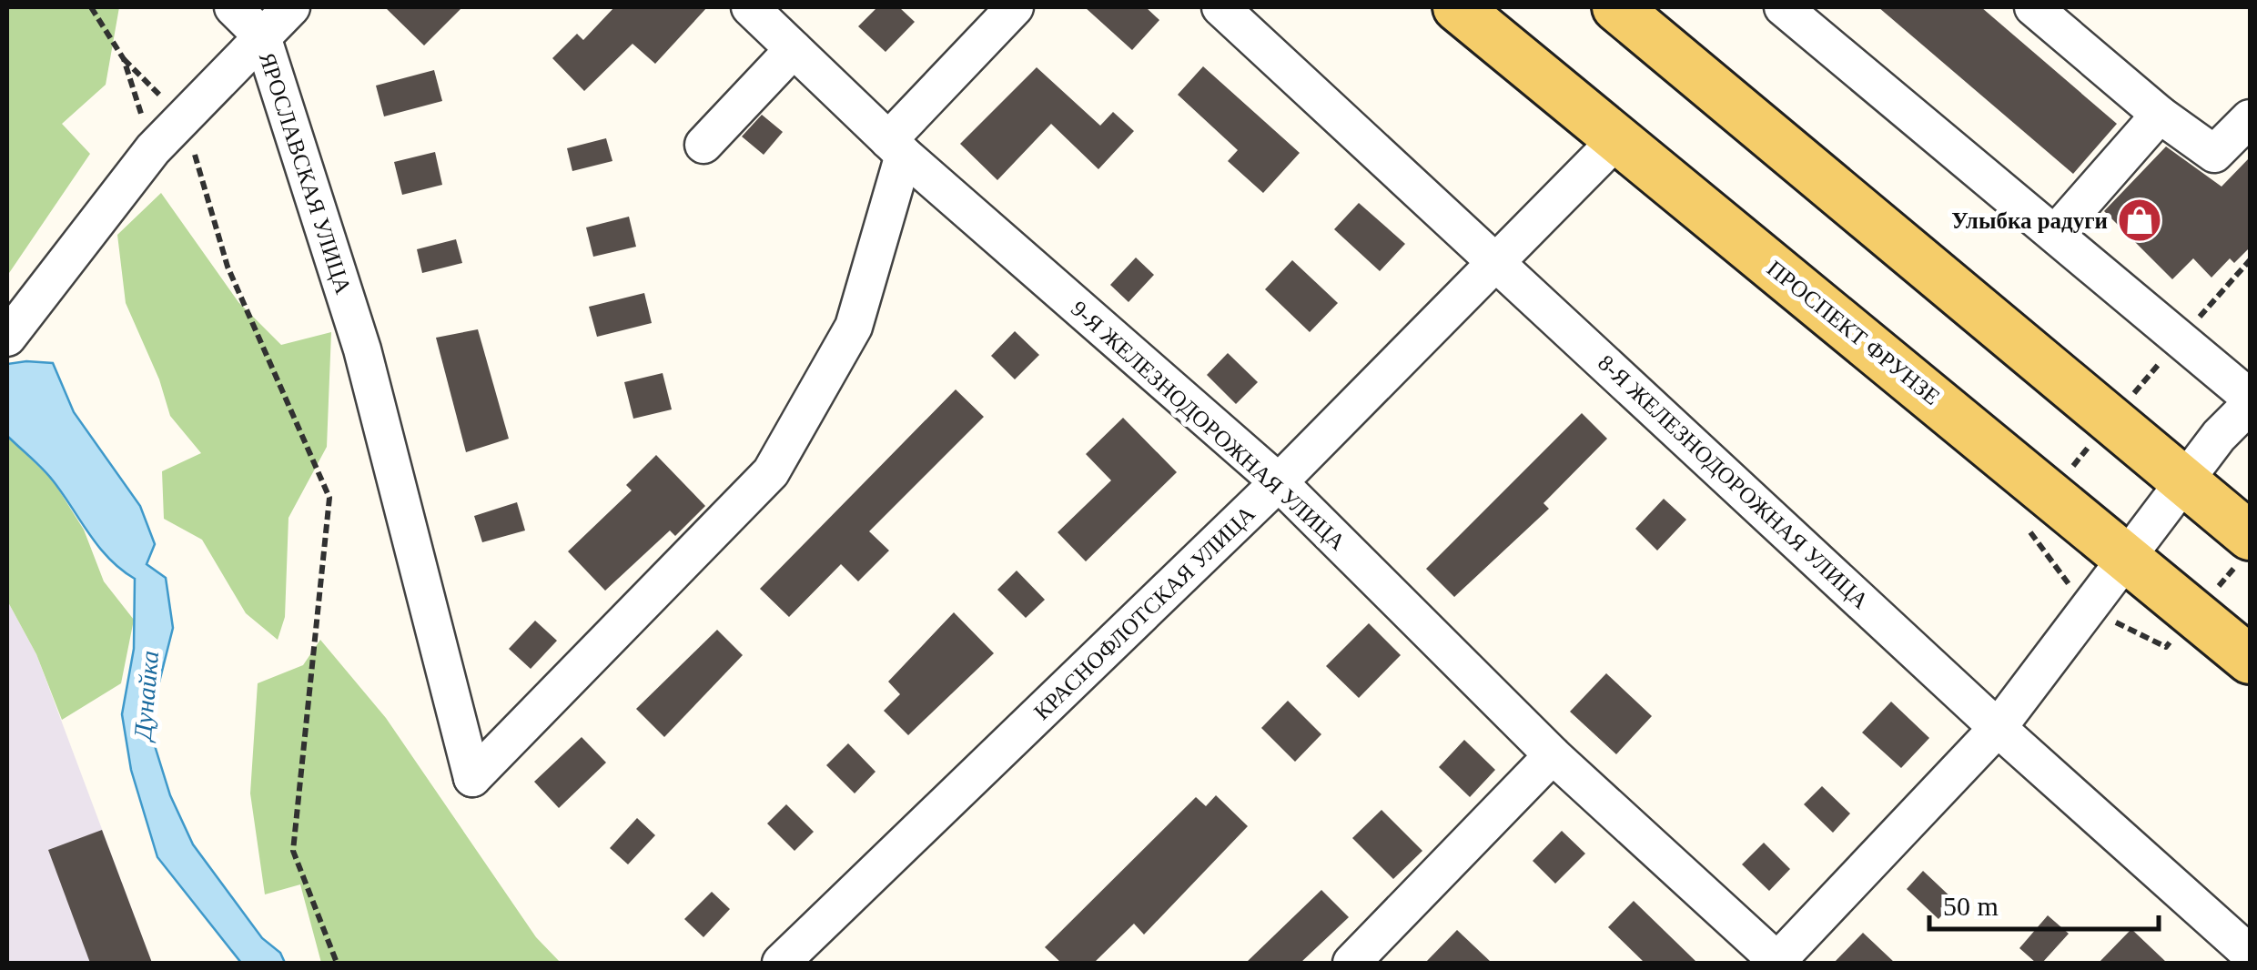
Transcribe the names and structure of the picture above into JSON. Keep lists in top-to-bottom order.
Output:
{
  "streets": {
    "main road": ["ПРОСПЕКТ ФРУНЗЕ"],
    "street": [
      "ЯРОСЛАВСКАЯ УЛИЦА",
      "9-Я ЖЕЛЕЗНОДОРОЖНАЯ УЛИЦА",
      "8-Я ЖЕЛЕЗНОДОРОЖНАЯ УЛИЦА",
      "КРАСНОФЛОТСКАЯ УЛИЦА"
    ]
  },
  "crossings": [
    ["ЯРОСЛАВСКАЯ УЛИЦА", "9-Я ЖЕЛЕЗНОДОРОЖНАЯ УЛИЦА"],
    ["ПРОСПЕКТ ФРУНЗЕ", "КРАСНОФЛОТСКАЯ УЛИЦА"],
    ["9-Я ЖЕЛЕЗНОДОРОЖНАЯ УЛИЦА", "КРАСНОФЛОТСКАЯ УЛИЦА"],
    ["8-Я ЖЕЛЕЗНОДОРОЖНАЯ УЛИЦА", "КРАСНОФЛОТСКАЯ УЛИЦА"]
  ],
  "water": ["Дунайка"],
  "places": {
    "shop": ["Улыбка радуги"]
  },
  "scale_bar": "50 m"
}
